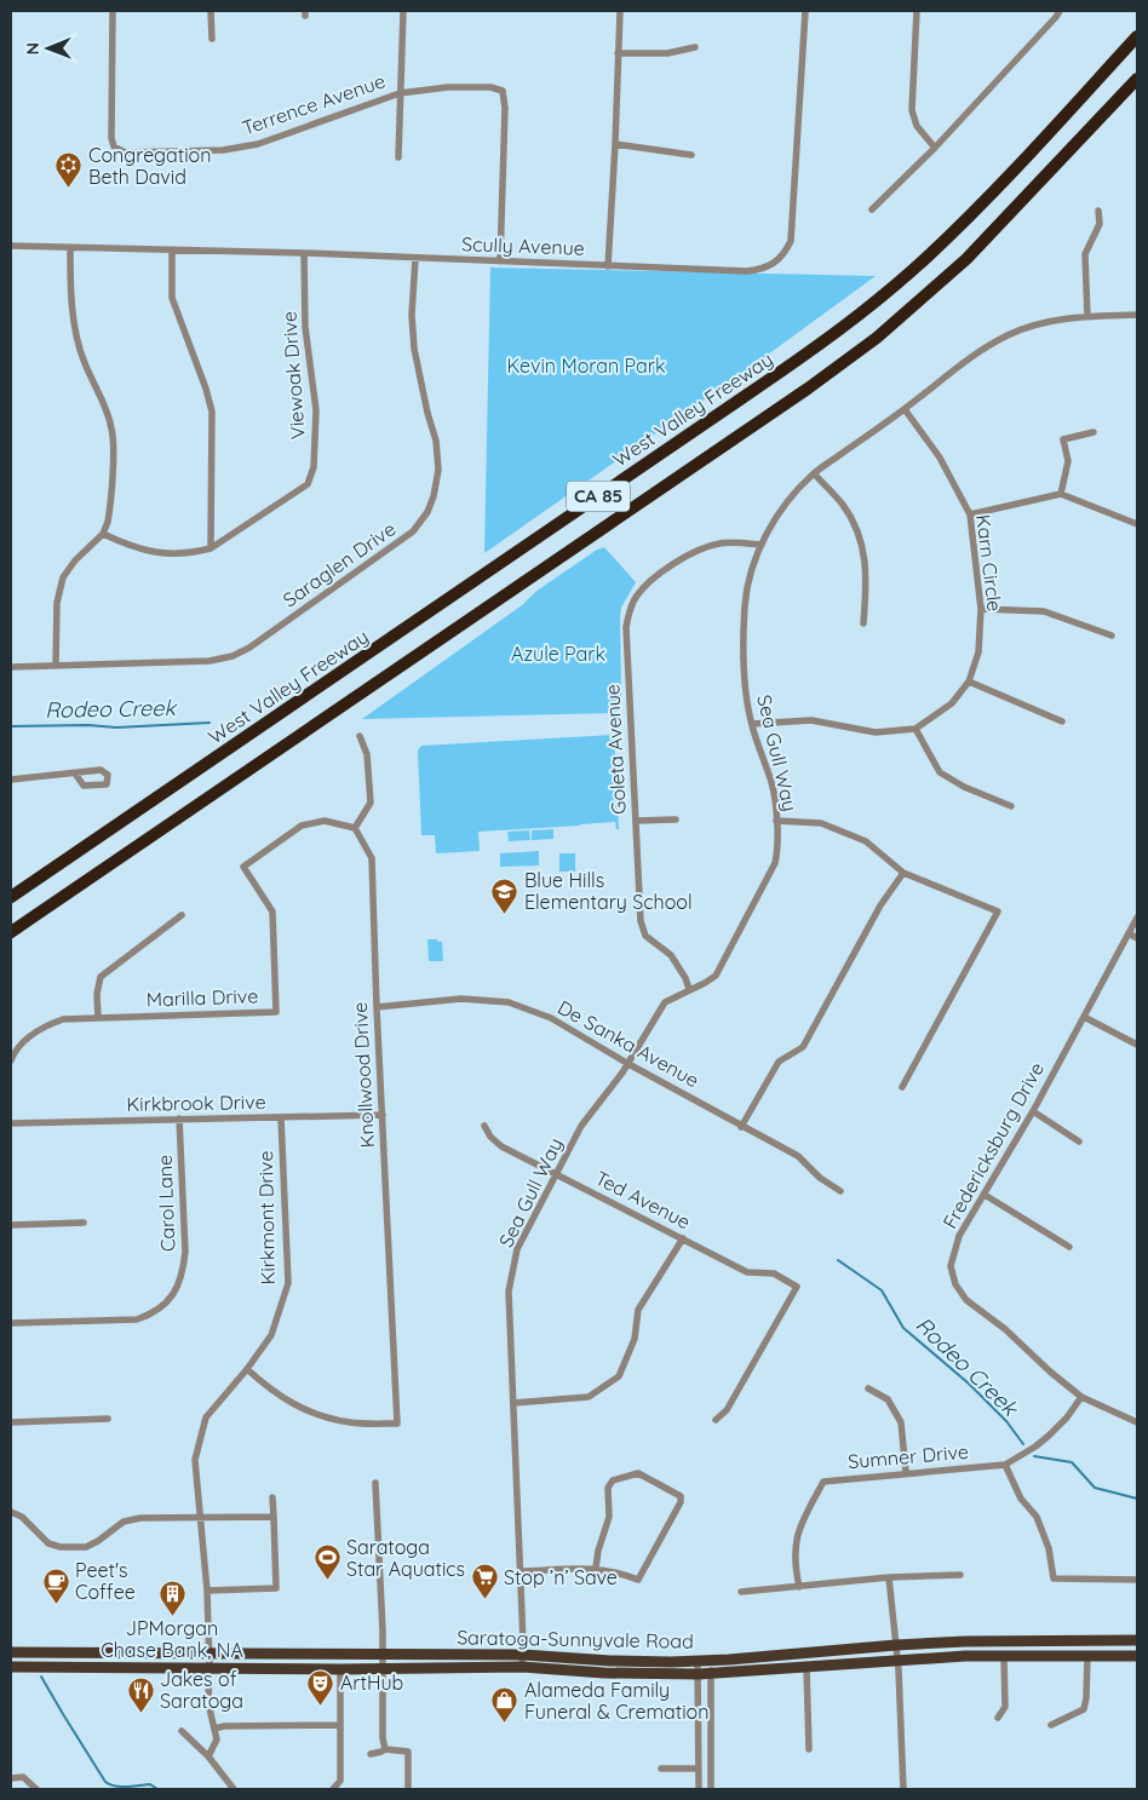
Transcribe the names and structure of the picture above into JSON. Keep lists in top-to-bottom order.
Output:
{
  "streets": {
    "highway": ["West Valley Freeway", "CA 85"],
    "main road": ["Saratoga-Sunnyvale Road"],
    "street": [
      "Terrence Avenue",
      "Scully Avenue",
      "Viewoak Drive",
      "Karn Circle",
      "Saraglen Drive",
      "Goleta Avenue",
      "Sea Gull Way",
      "Marilla Drive",
      "De Sanka Avenue",
      "Knollwood Drive",
      "Kirkbrook Drive",
      "Fredericksburg Drive",
      "Ted Avenue",
      "Carol Lane",
      "Kirkmont Drive",
      "Sumner Drive"
    ]
  },
  "crossings": [
    ["Terrence Avenue", "Scully Avenue"],
    ["Scully Avenue", "Viewoak Drive"],
    ["Scully Avenue", "Saraglen Drive"],
    ["Karn Circle", "Sea Gull Way"],
    ["Goleta Avenue", "Sea Gull Way"],
    ["Sea Gull Way", "De Sanka Avenue"],
    ["Sea Gull Way", "Ted Avenue"],
    ["Sea Gull Way", "Saratoga-Sunnyvale Road"],
    ["Marilla Drive", "Knollwood Drive"],
    ["De Sanka Avenue", "Knollwood Drive"],
    ["Knollwood Drive", "Kirkbrook Drive"],
    ["Knollwood Drive", "Kirkmont Drive"],
    ["Kirkbrook Drive", "Carol Lane"],
    ["Kirkbrook Drive", "Kirkmont Drive"],
    ["Fredericksburg Drive", "Sumner Drive"],
    ["Kirkmont Drive", "Saratoga-Sunnyvale Road"]
  ],
  "water": ["Rodeo Creek"],
  "parks": ["Kevin Moran Park", "Azule Park"],
  "places": {
    "synagogue": ["Congregation Beth David"],
    "school or university": ["Blue Hills Elementary School"],
    "sports": ["Saratoga Star Aquatics"],
    "supermarket": ["Stop ’n’ Save"],
    "cafe": ["Peet's Coffee"],
    "building": ["JPMorgan Chase Bank, NA"],
    "theatre": ["ArtHub"],
    "restaurant": ["Jakes of Saratoga"],
    "shop": ["Alameda Family Funeral & Cremation"]
  },
  "north": "left"
}
